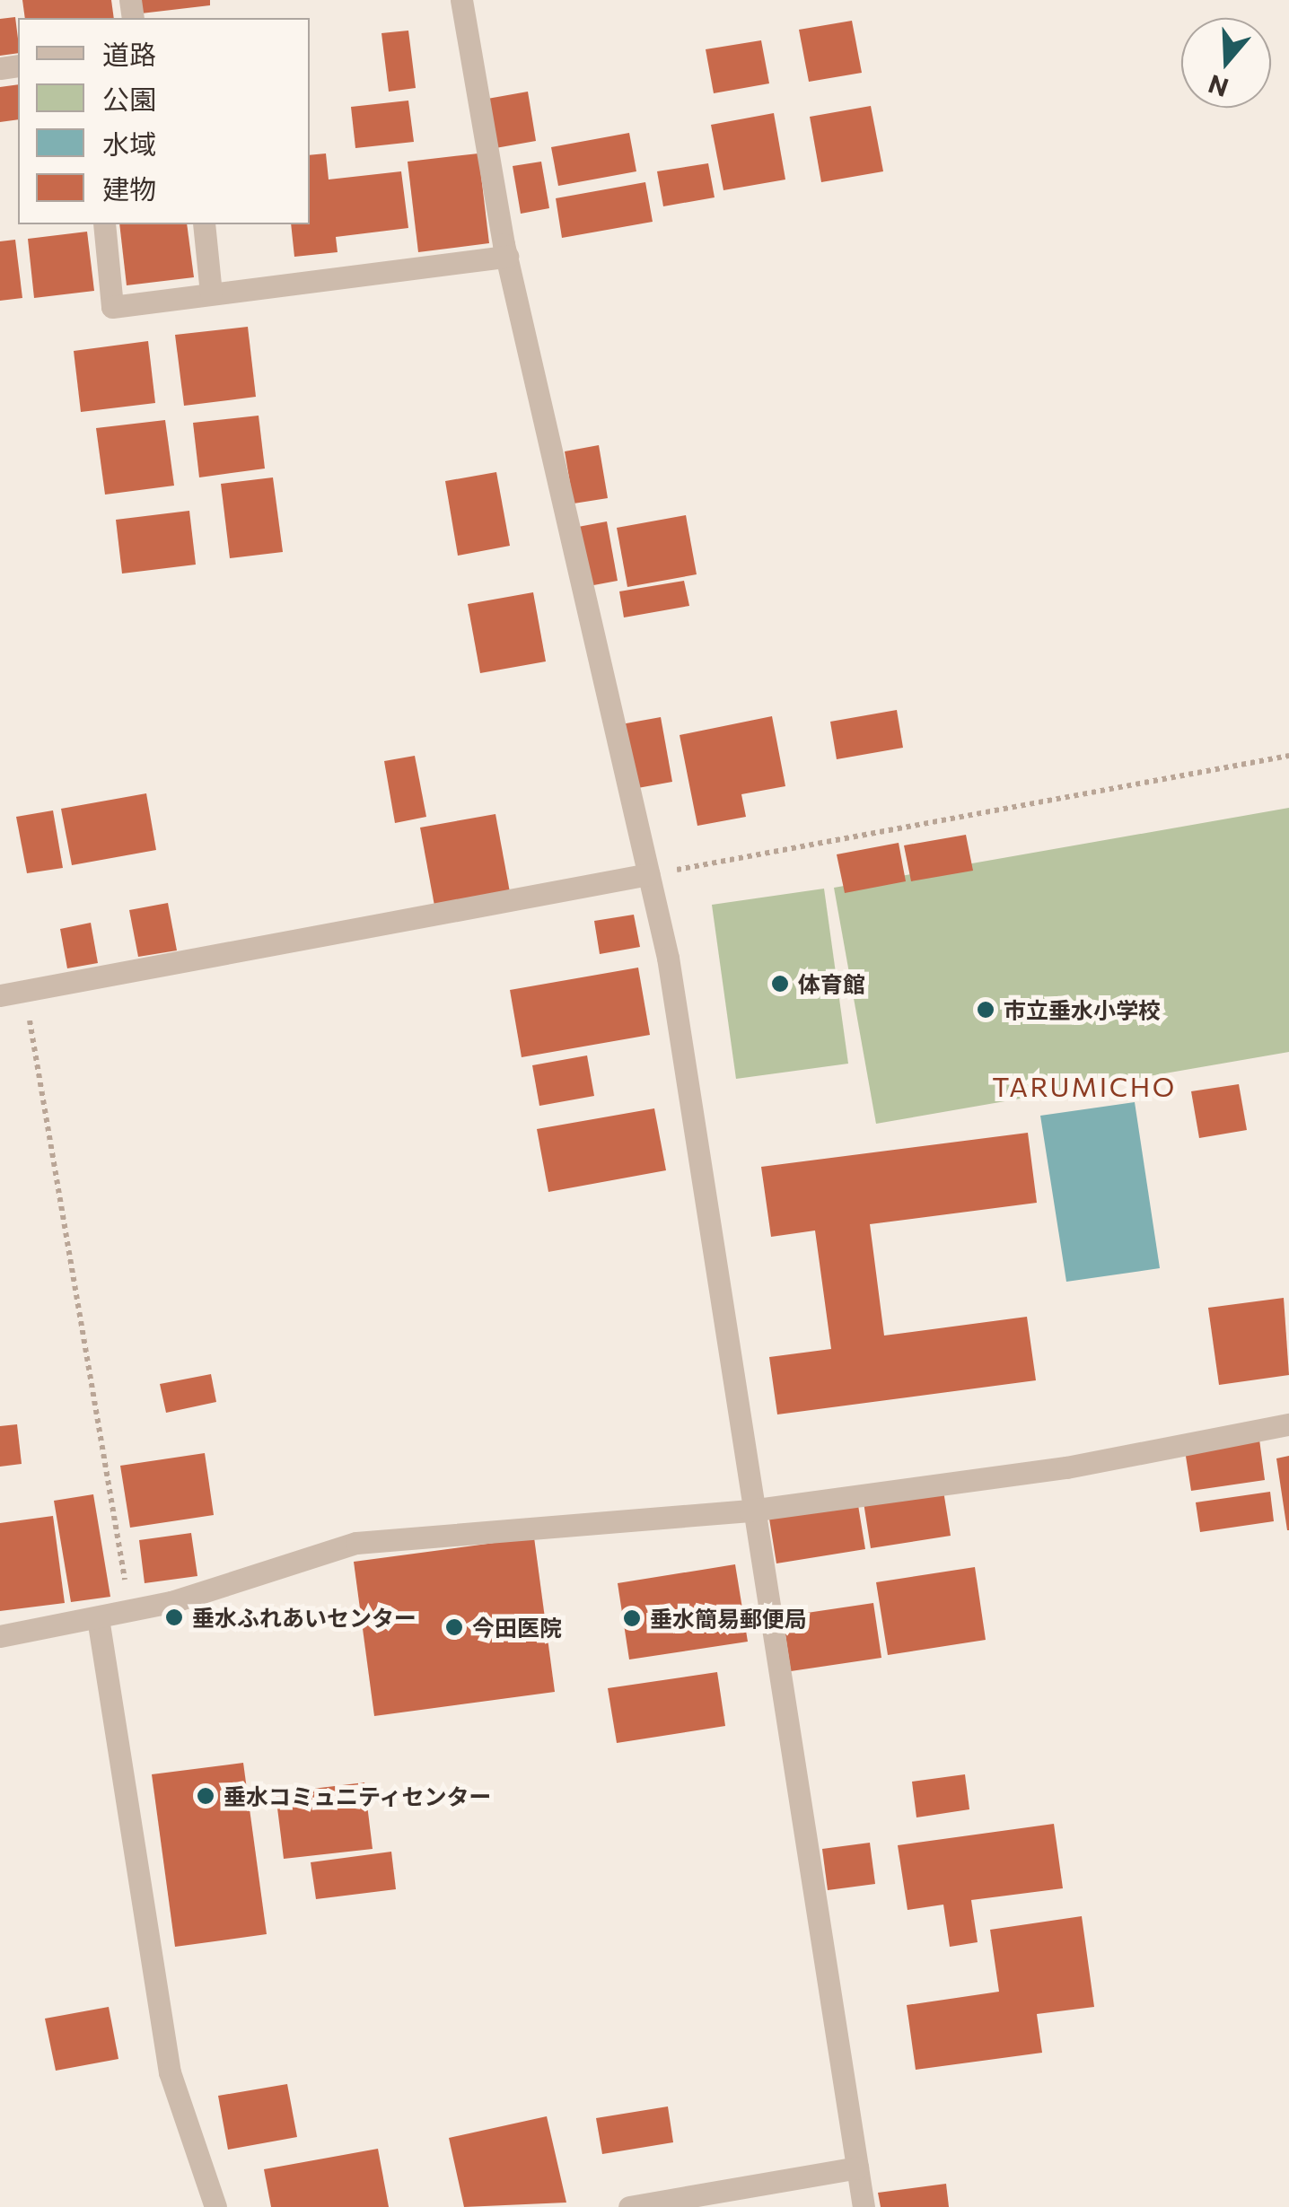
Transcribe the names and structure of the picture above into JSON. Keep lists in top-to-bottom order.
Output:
{
  "districts": ["TARUMICHO"],
  "places": [
    "体育館",
    "市立垂水小学校",
    "垂水ふれあいセンター",
    "垂水簡易郵便局",
    "今田医院",
    "垂水コミュニティセンター"
  ],
  "legend": [
    "道路",
    "公園",
    "水域",
    "建物"
  ],
  "north": "bottom"
}
